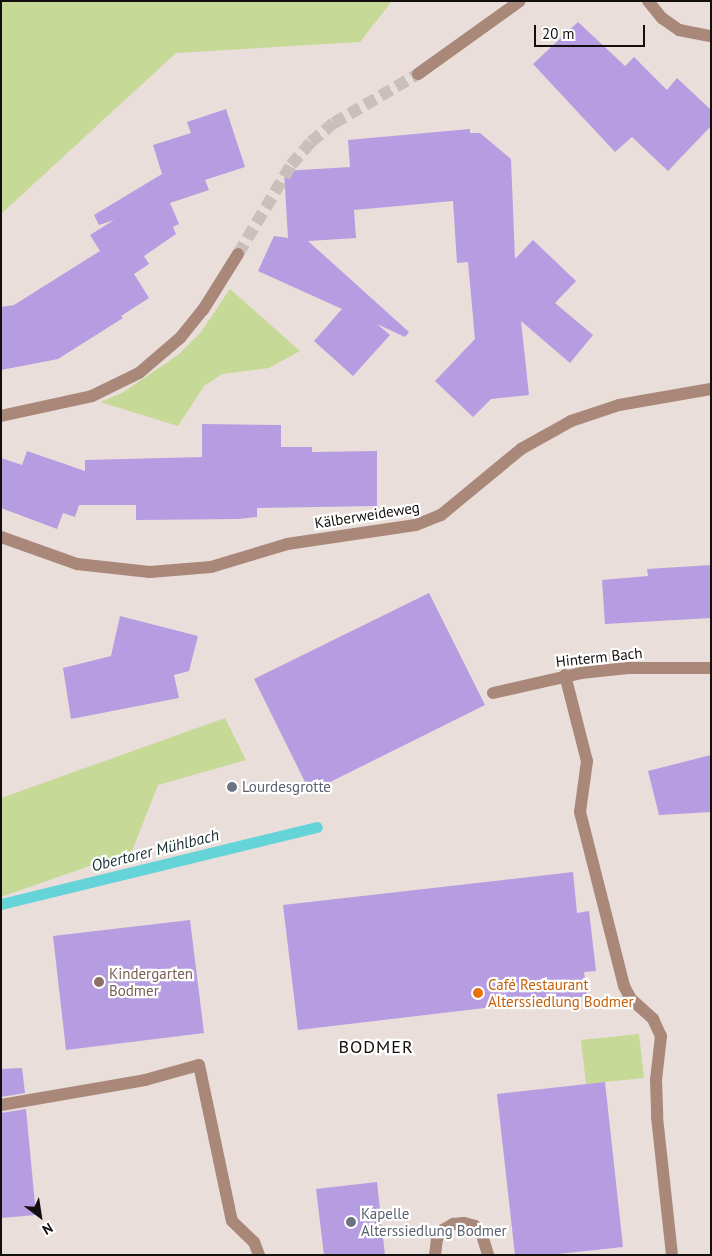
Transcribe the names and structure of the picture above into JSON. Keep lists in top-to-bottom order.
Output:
{
  "streets": {
    "street": ["Kälberweideweg", "Hinterm Bach"]
  },
  "districts": ["BODMER"],
  "water": ["Obertorer Mühlbach"],
  "places": [
    "Lourdesgrotte",
    "Kindergarten Bodmer",
    "Café Restaurant Alterssiedlung Bodmer",
    "Kapelle Alterssiedlung Bodmer"
  ],
  "scale_bar": "20 m",
  "north": "bottom right"
}
